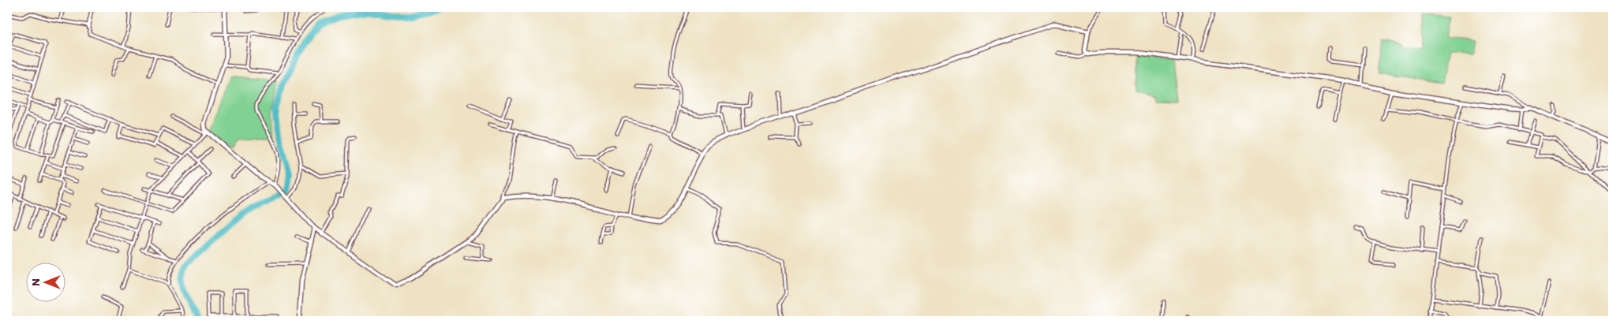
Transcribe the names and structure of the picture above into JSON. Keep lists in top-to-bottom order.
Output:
{
  "north": "left"
}
